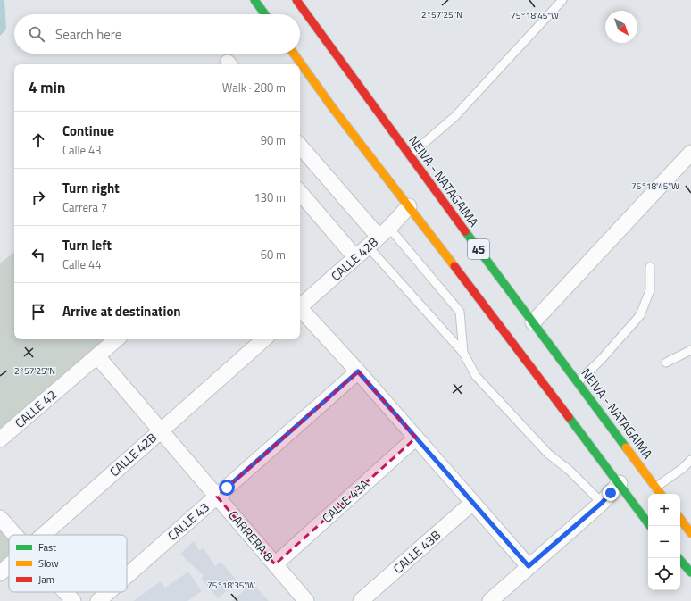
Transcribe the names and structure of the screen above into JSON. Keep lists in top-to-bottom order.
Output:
{
  "streets": {
    "highway": ["NEIVA - NATAGAIMA", "45"],
    "street": [
      "CALLE 42B",
      "CALLE 42",
      "CALLE 43A",
      "CALLE 43",
      "CARRERA 8",
      "CALLE 43B"
    ]
  },
  "crossings": [
    ["45", "CALLE 42B"],
    ["CALLE 42B", "CARRERA 8"],
    ["CALLE 42", "CARRERA 8"],
    ["CALLE 43A", "CARRERA 8"],
    ["CALLE 43", "CARRERA 8"]
  ],
  "legend": ["Fast", "Slow", "Jam"],
  "north": "bottom right",
  "page": {
    "search": "Search here",
    "heading": ["4 min", "Walk · 280 m"],
    "list": [
      ["Continue", "Calle 43", "90 m"],
      ["Turn right", "Carrera 7", "130 m"],
      ["Turn left", "Calle 44", "60 m"],
      "Arrive at destination"
    ],
    "map_buttons": ["+", "−"]
  },
  "coordinates": ["2°57'25\"N", "75°18'45\"W", "75°18'35\"W"]
}
